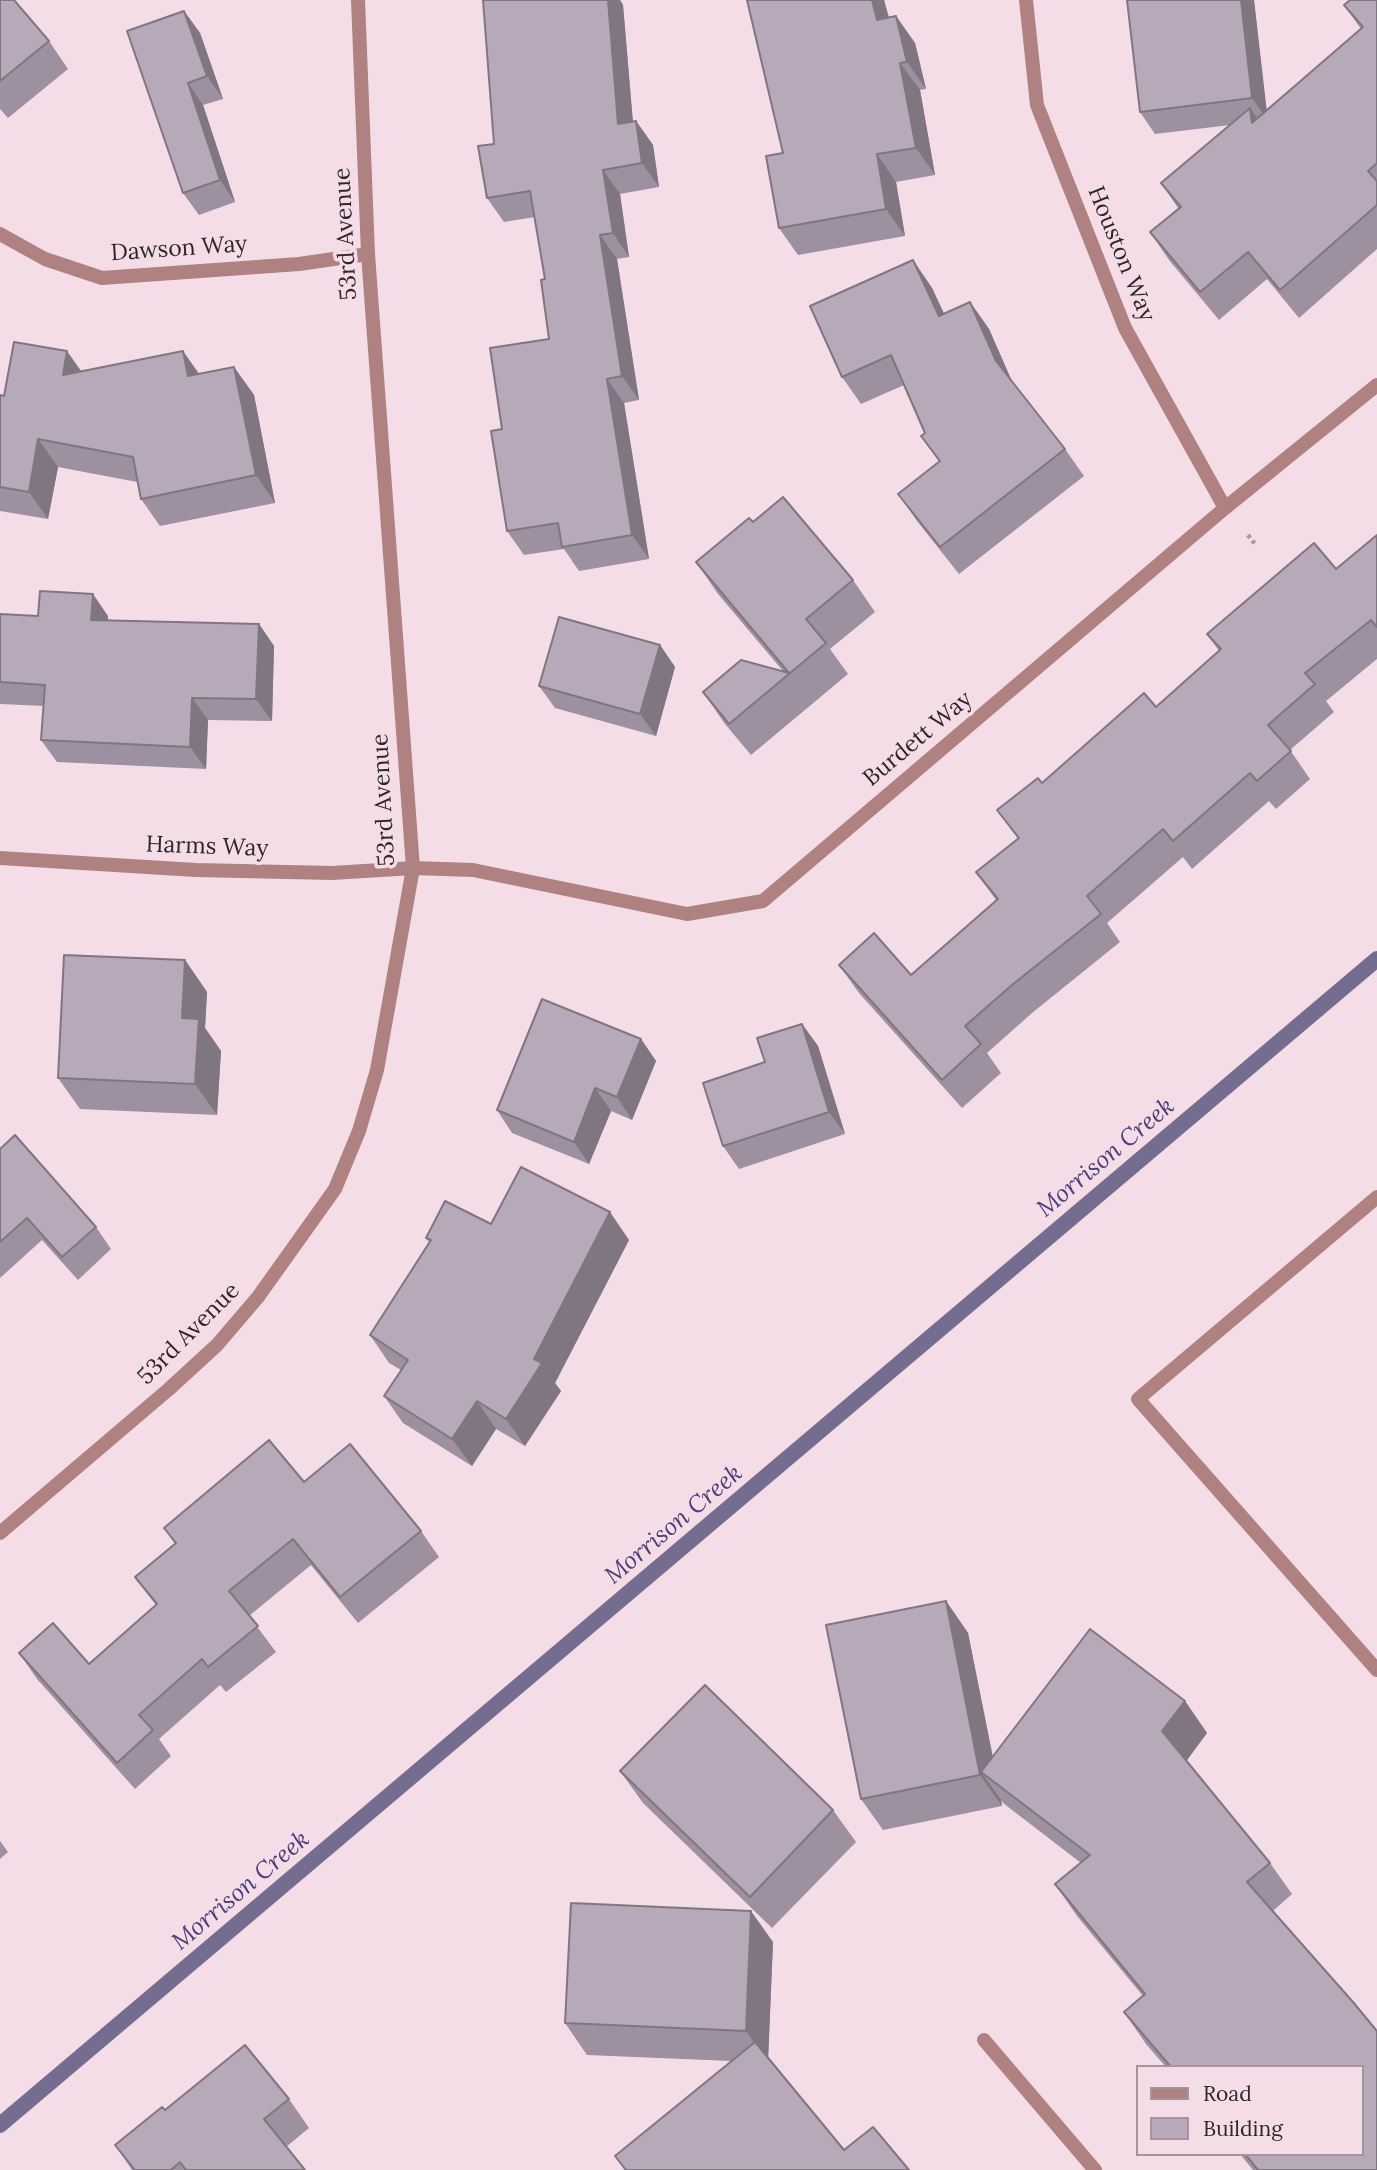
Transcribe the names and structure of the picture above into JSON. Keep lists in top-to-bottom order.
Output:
{
  "streets": {
    "street": [
      "53rd Avenue",
      "Dawson Way",
      "Houston Way",
      "Burdett Way",
      "Harms Way"
    ]
  },
  "crossings": [
    ["53rd Avenue", "Dawson Way"],
    ["53rd Avenue", "Burdett Way"],
    ["53rd Avenue", "Harms Way"],
    ["Houston Way", "Burdett Way"],
    ["Burdett Way", "Harms Way"]
  ],
  "water": ["Morrison Creek"],
  "legend": ["Road", "Building"]
}
